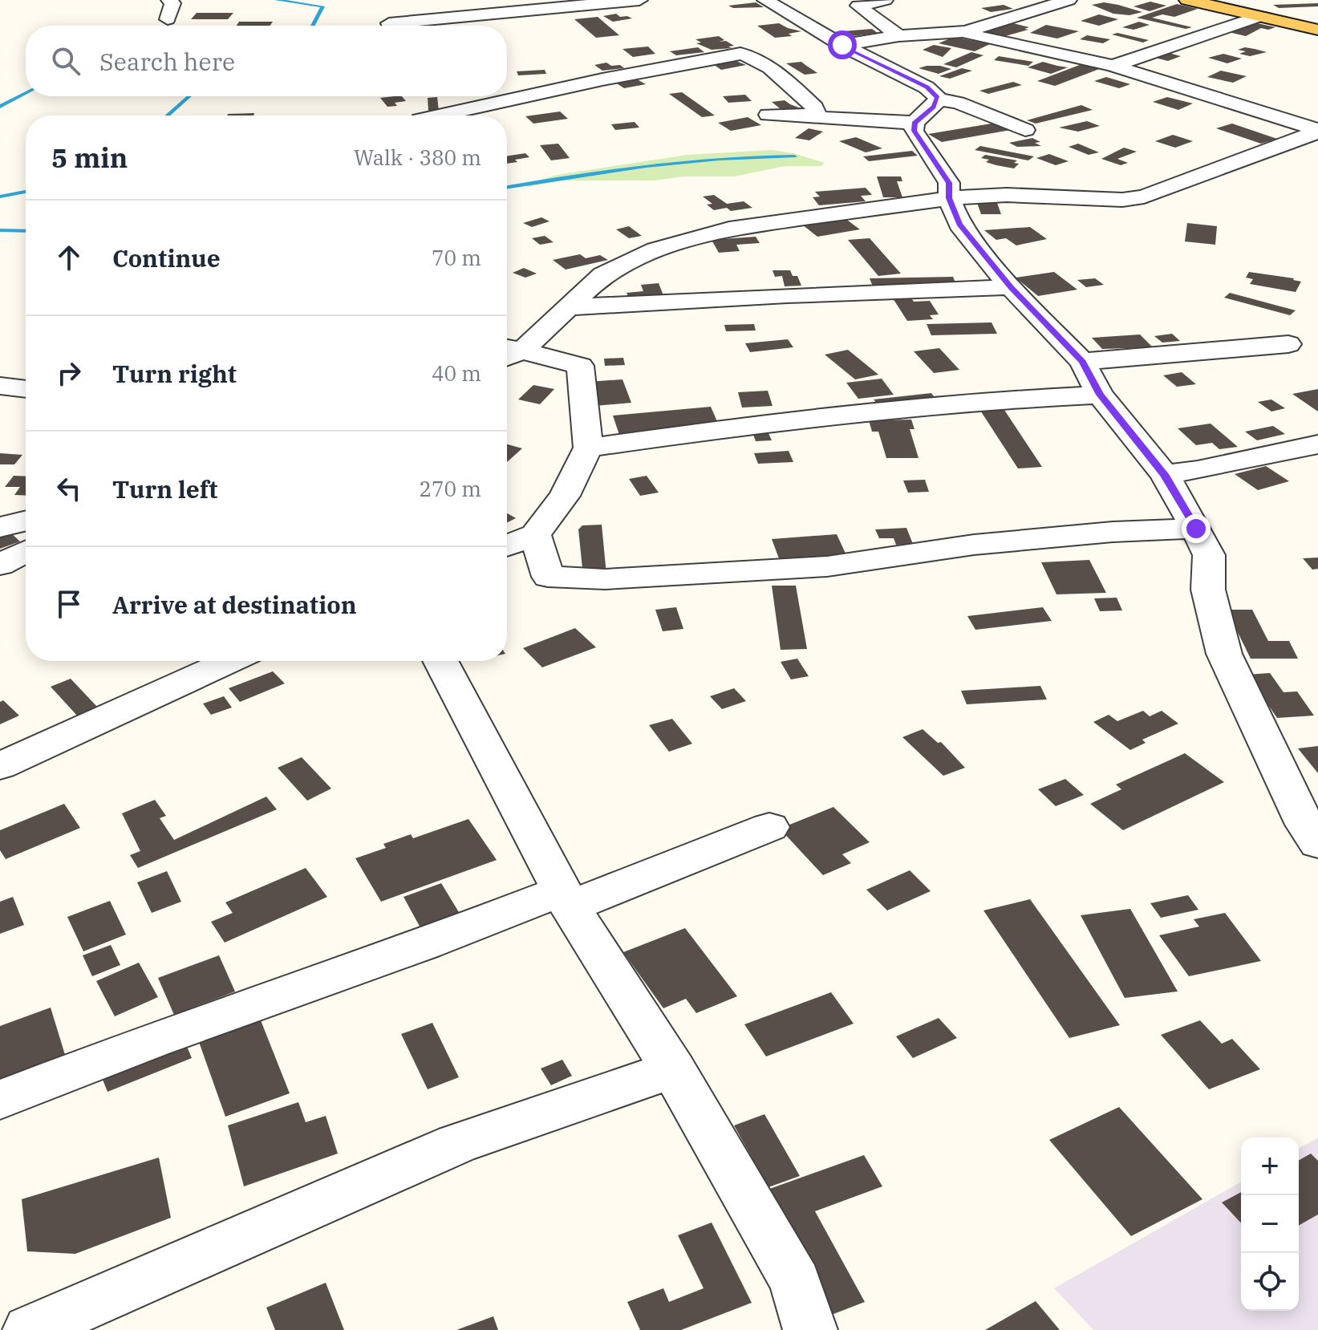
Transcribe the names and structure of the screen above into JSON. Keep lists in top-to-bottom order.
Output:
{
  "page": {
    "search": "Search here",
    "heading": ["5 min", "Walk · 380 m"],
    "list": [
      ["Continue", "70 m"],
      ["Turn right", "40 m"],
      ["Turn left", "270 m"],
      "Arrive at destination"
    ],
    "map_buttons": ["+", "−"]
  }
}
